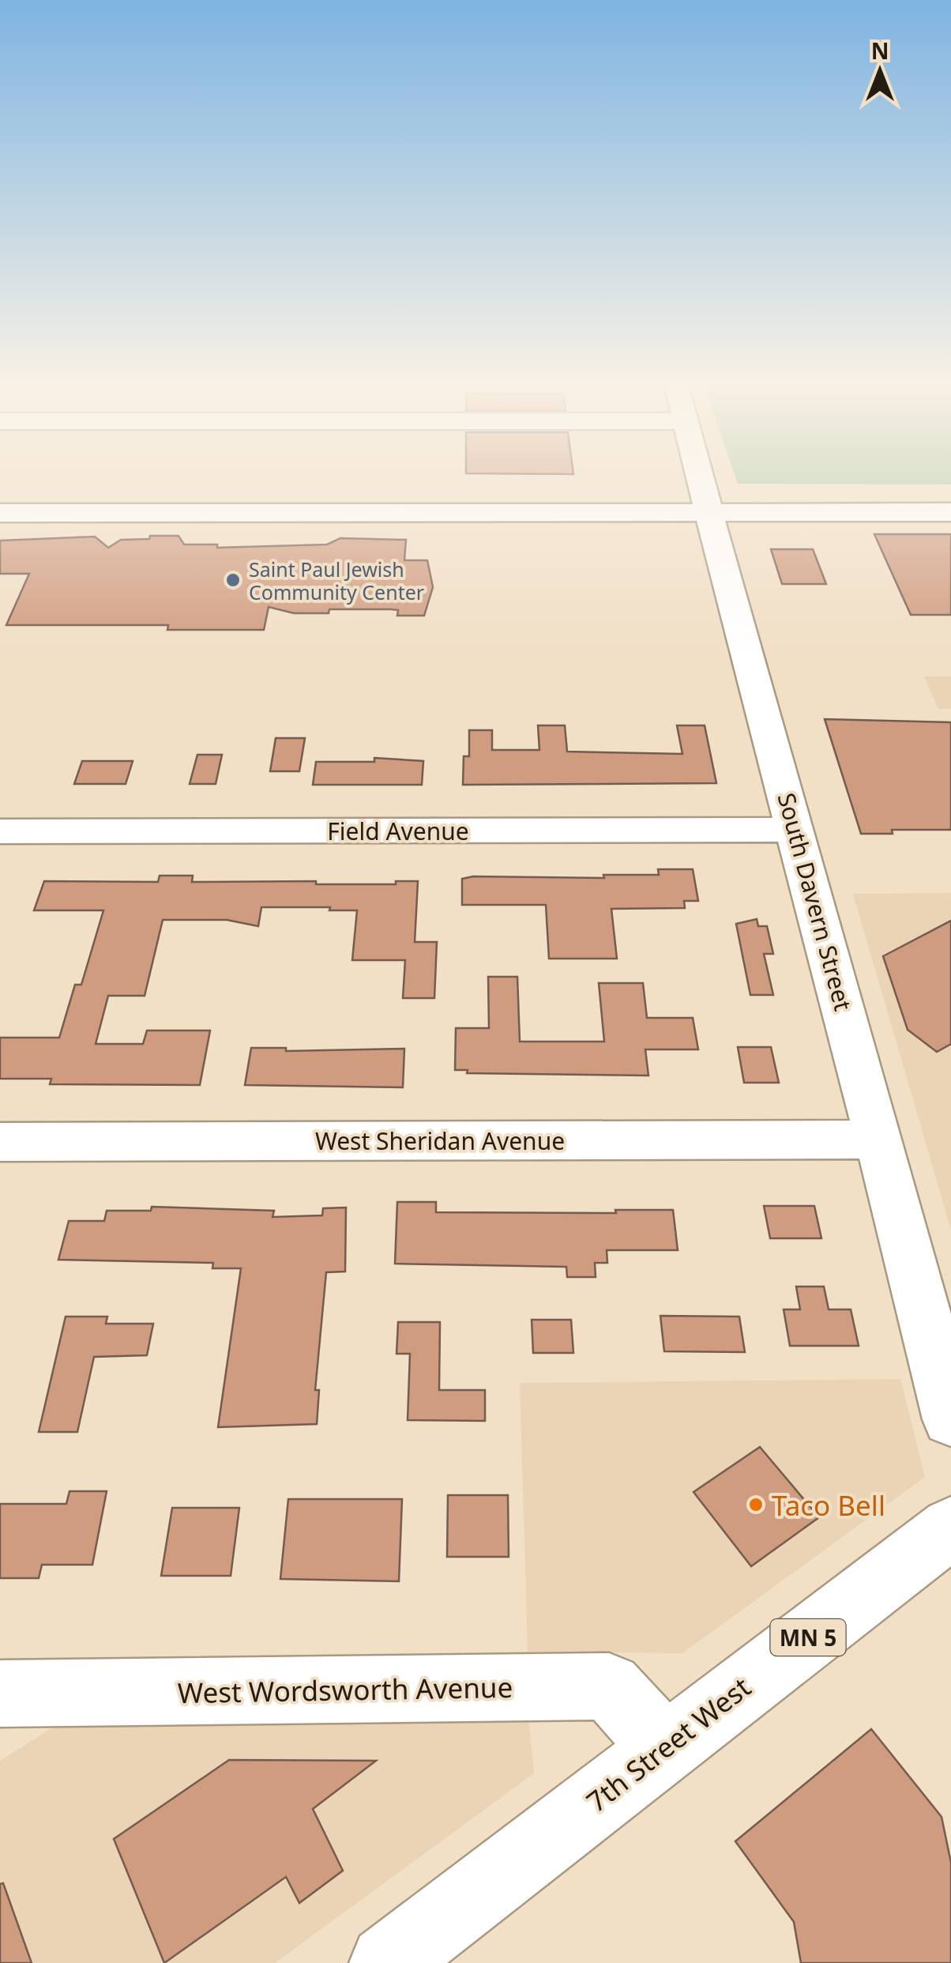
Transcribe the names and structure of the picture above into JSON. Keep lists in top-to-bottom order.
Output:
{
  "streets": {
    "street": [
      "Field Avenue",
      "South Davern Street",
      "West Sheridan Avenue",
      "MN 5",
      "West Wordsworth Avenue",
      "7th Street West"
    ]
  },
  "crossings": [
    ["Field Avenue", "South Davern Street"],
    ["South Davern Street", "West Sheridan Avenue"],
    ["West Wordsworth Avenue", "7th Street West"]
  ],
  "places": ["Saint Paul Jewish Community Center", "Taco Bell"],
  "north": "top"
}
